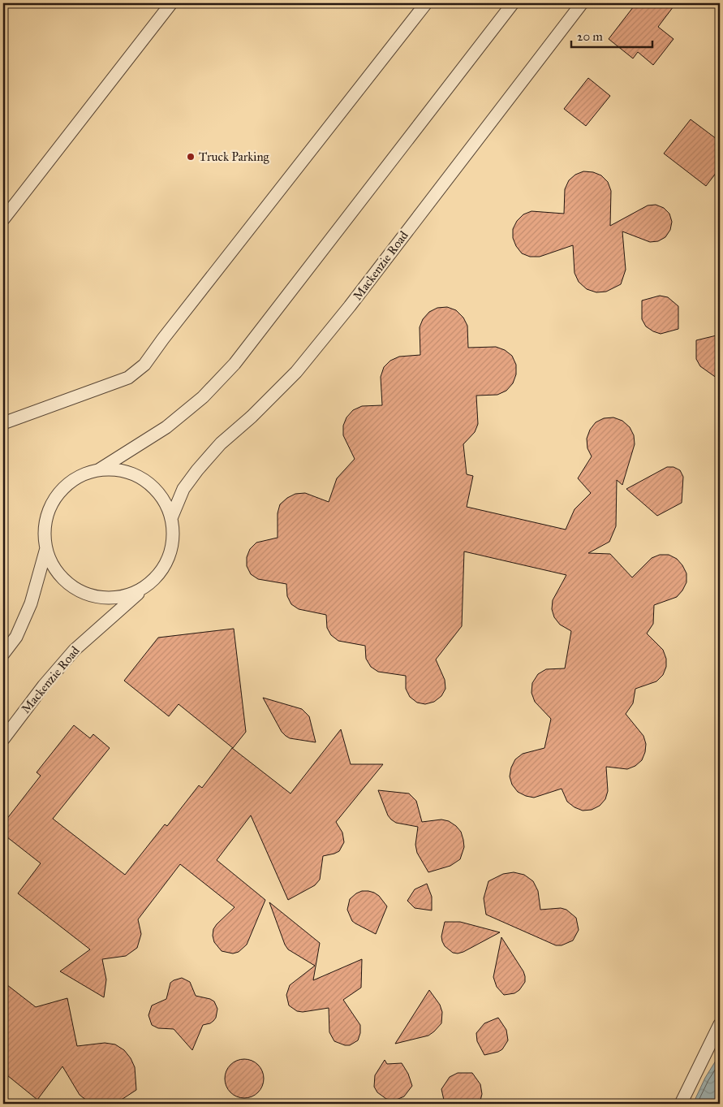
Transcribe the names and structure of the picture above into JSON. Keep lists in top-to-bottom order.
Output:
{
  "streets": {
    "lane": ["Mackenzie Road"]
  },
  "places": ["Truck Parking"],
  "scale_bar": "20 m"
}
